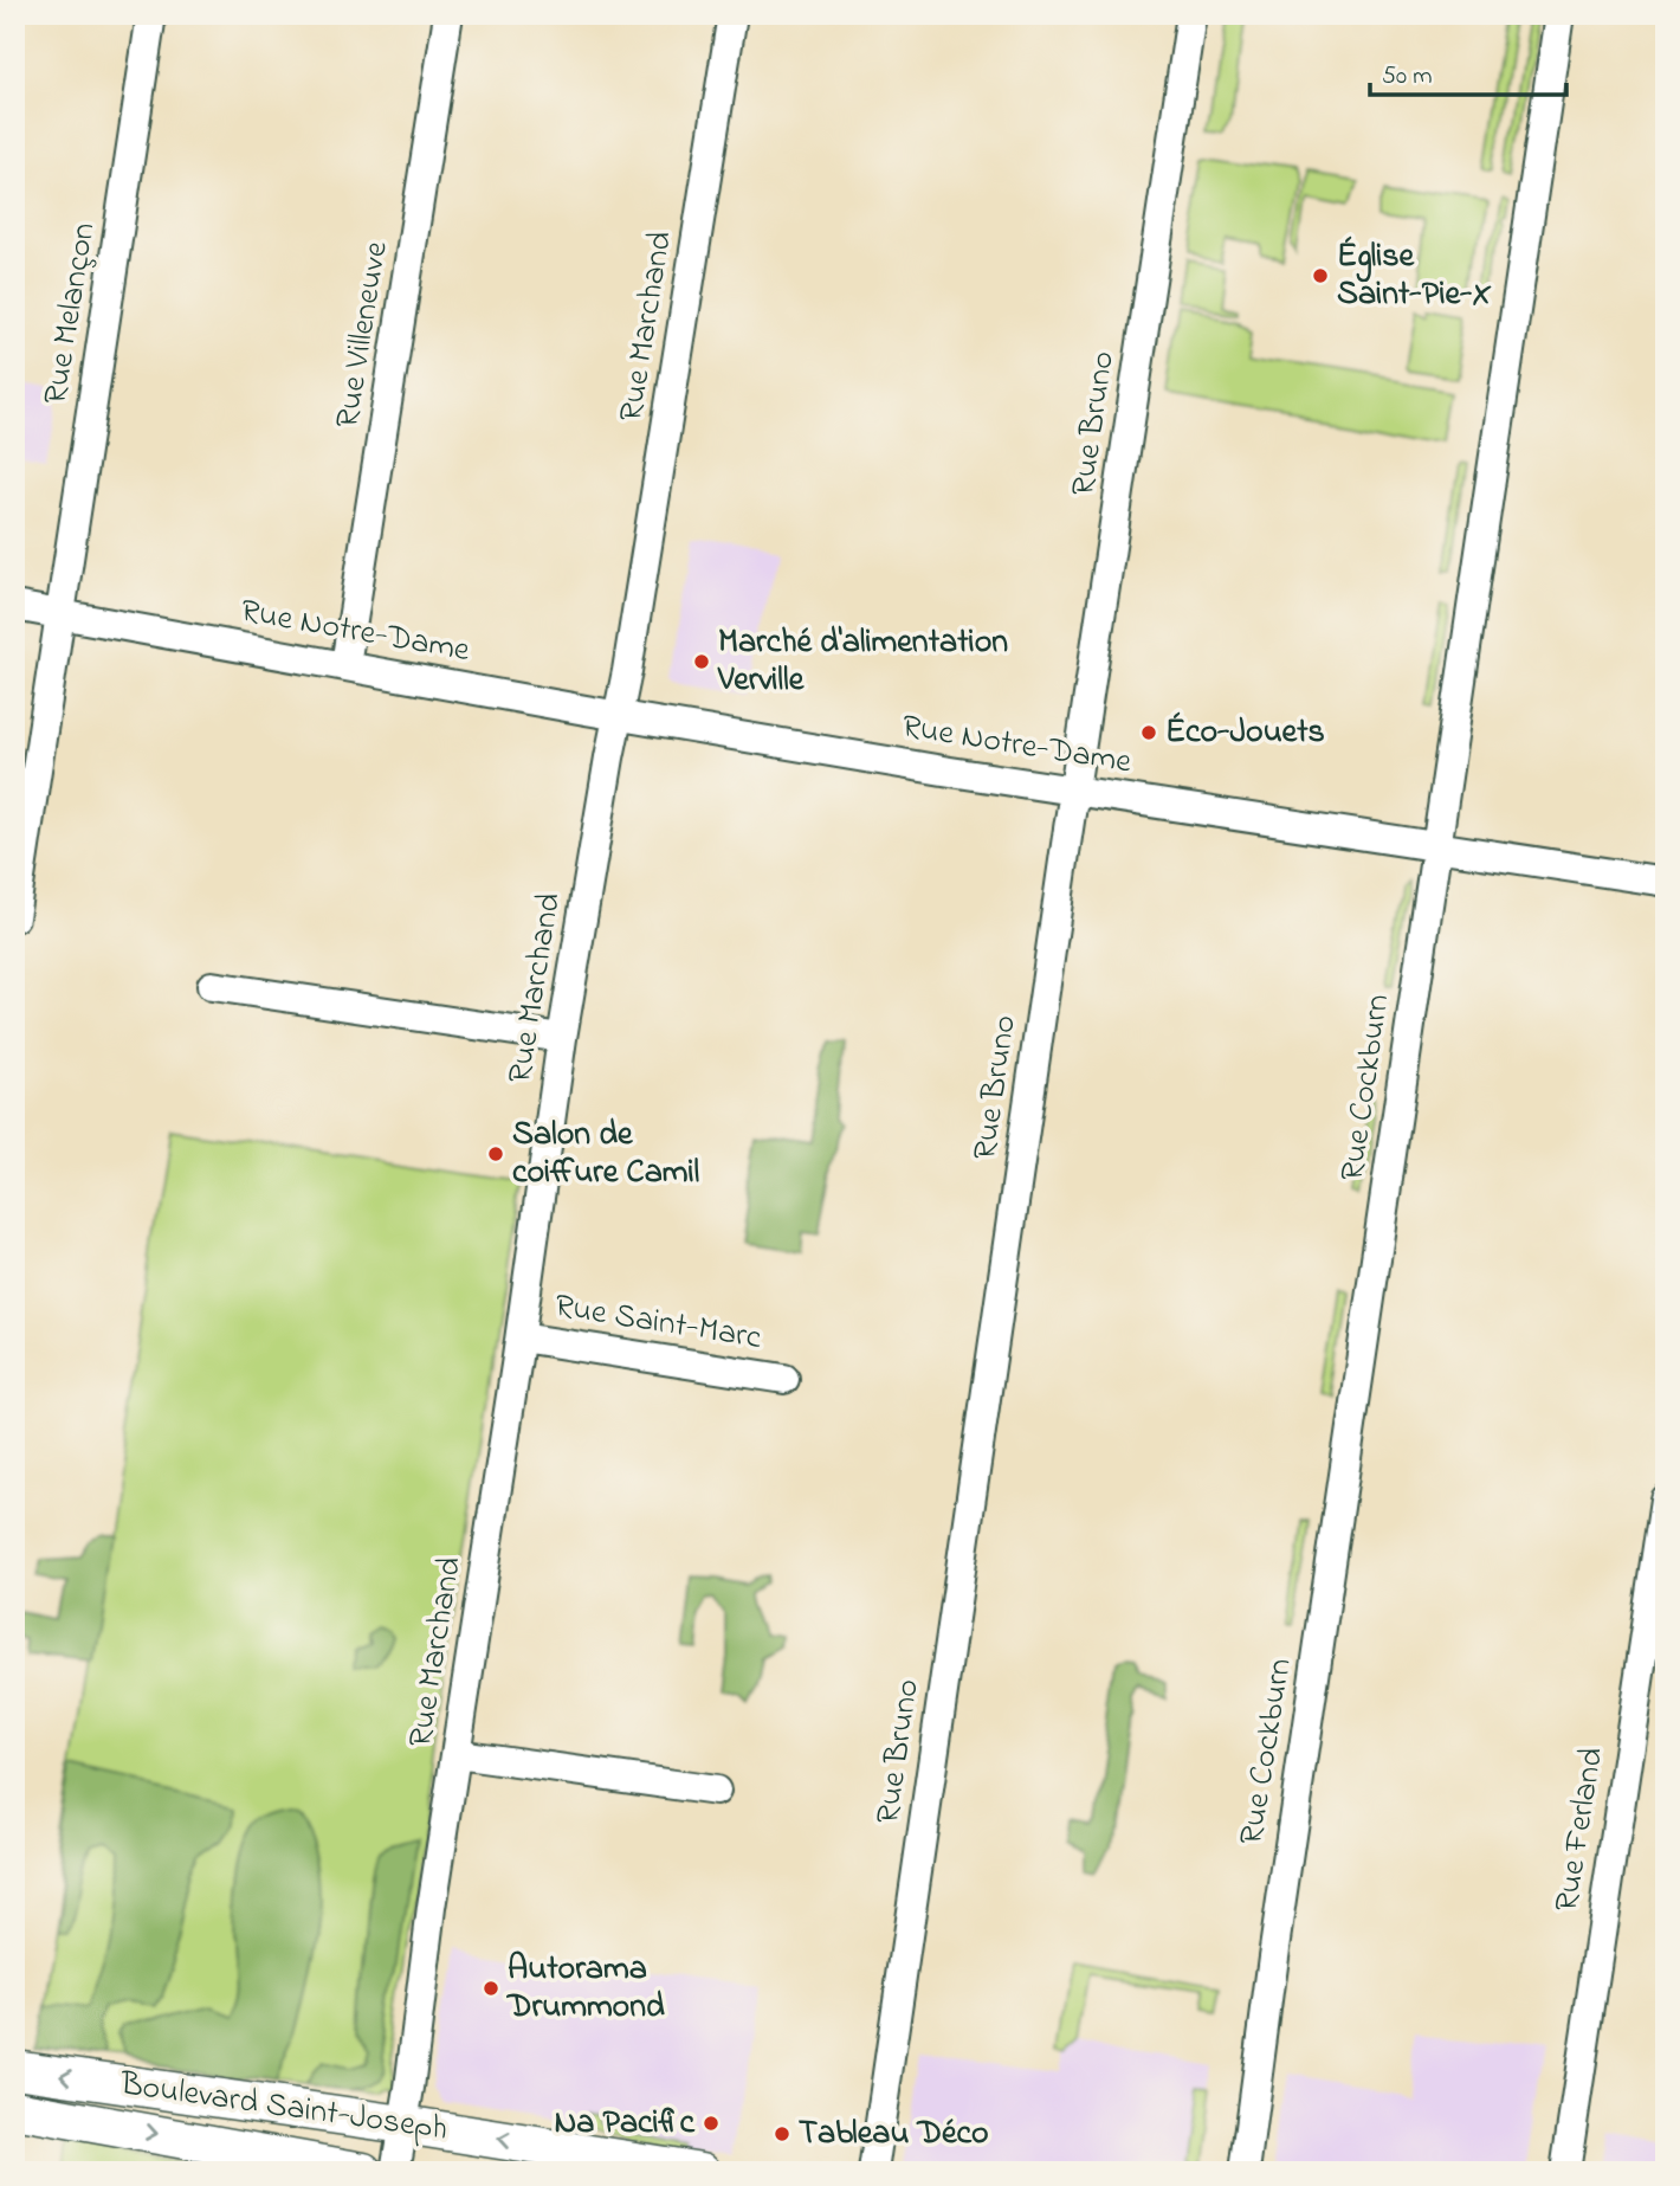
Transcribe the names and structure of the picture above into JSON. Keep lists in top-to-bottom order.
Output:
{
  "streets": {
    "main road": ["Boulevard Saint-Joseph"],
    "street": [
      "Rue Melançon",
      "Rue Marchand",
      "Rue Villeneuve",
      "Rue Bruno",
      "Rue Notre-Dame",
      "Rue Cockburn",
      "Rue Saint-Marc",
      "Rue Ferland"
    ]
  },
  "crossings": [
    ["Rue Melançon", "Rue Notre-Dame"],
    ["Rue Marchand", "Rue Notre-Dame"],
    ["Rue Marchand", "Rue Saint-Marc"],
    ["Rue Marchand", "Boulevard Saint-Joseph"],
    ["Rue Villeneuve", "Rue Notre-Dame"],
    ["Rue Bruno", "Rue Notre-Dame"],
    ["Rue Notre-Dame", "Rue Cockburn"]
  ],
  "places": [
    "Église Saint-Pie-X",
    "Marché d'alimentation Verville",
    "Éco-Jouets",
    "Salon de coiffure Camil",
    "Autorama Drummond",
    "Na Pacific",
    "Tableau Déco"
  ],
  "scale_bar": "50 m"
}
